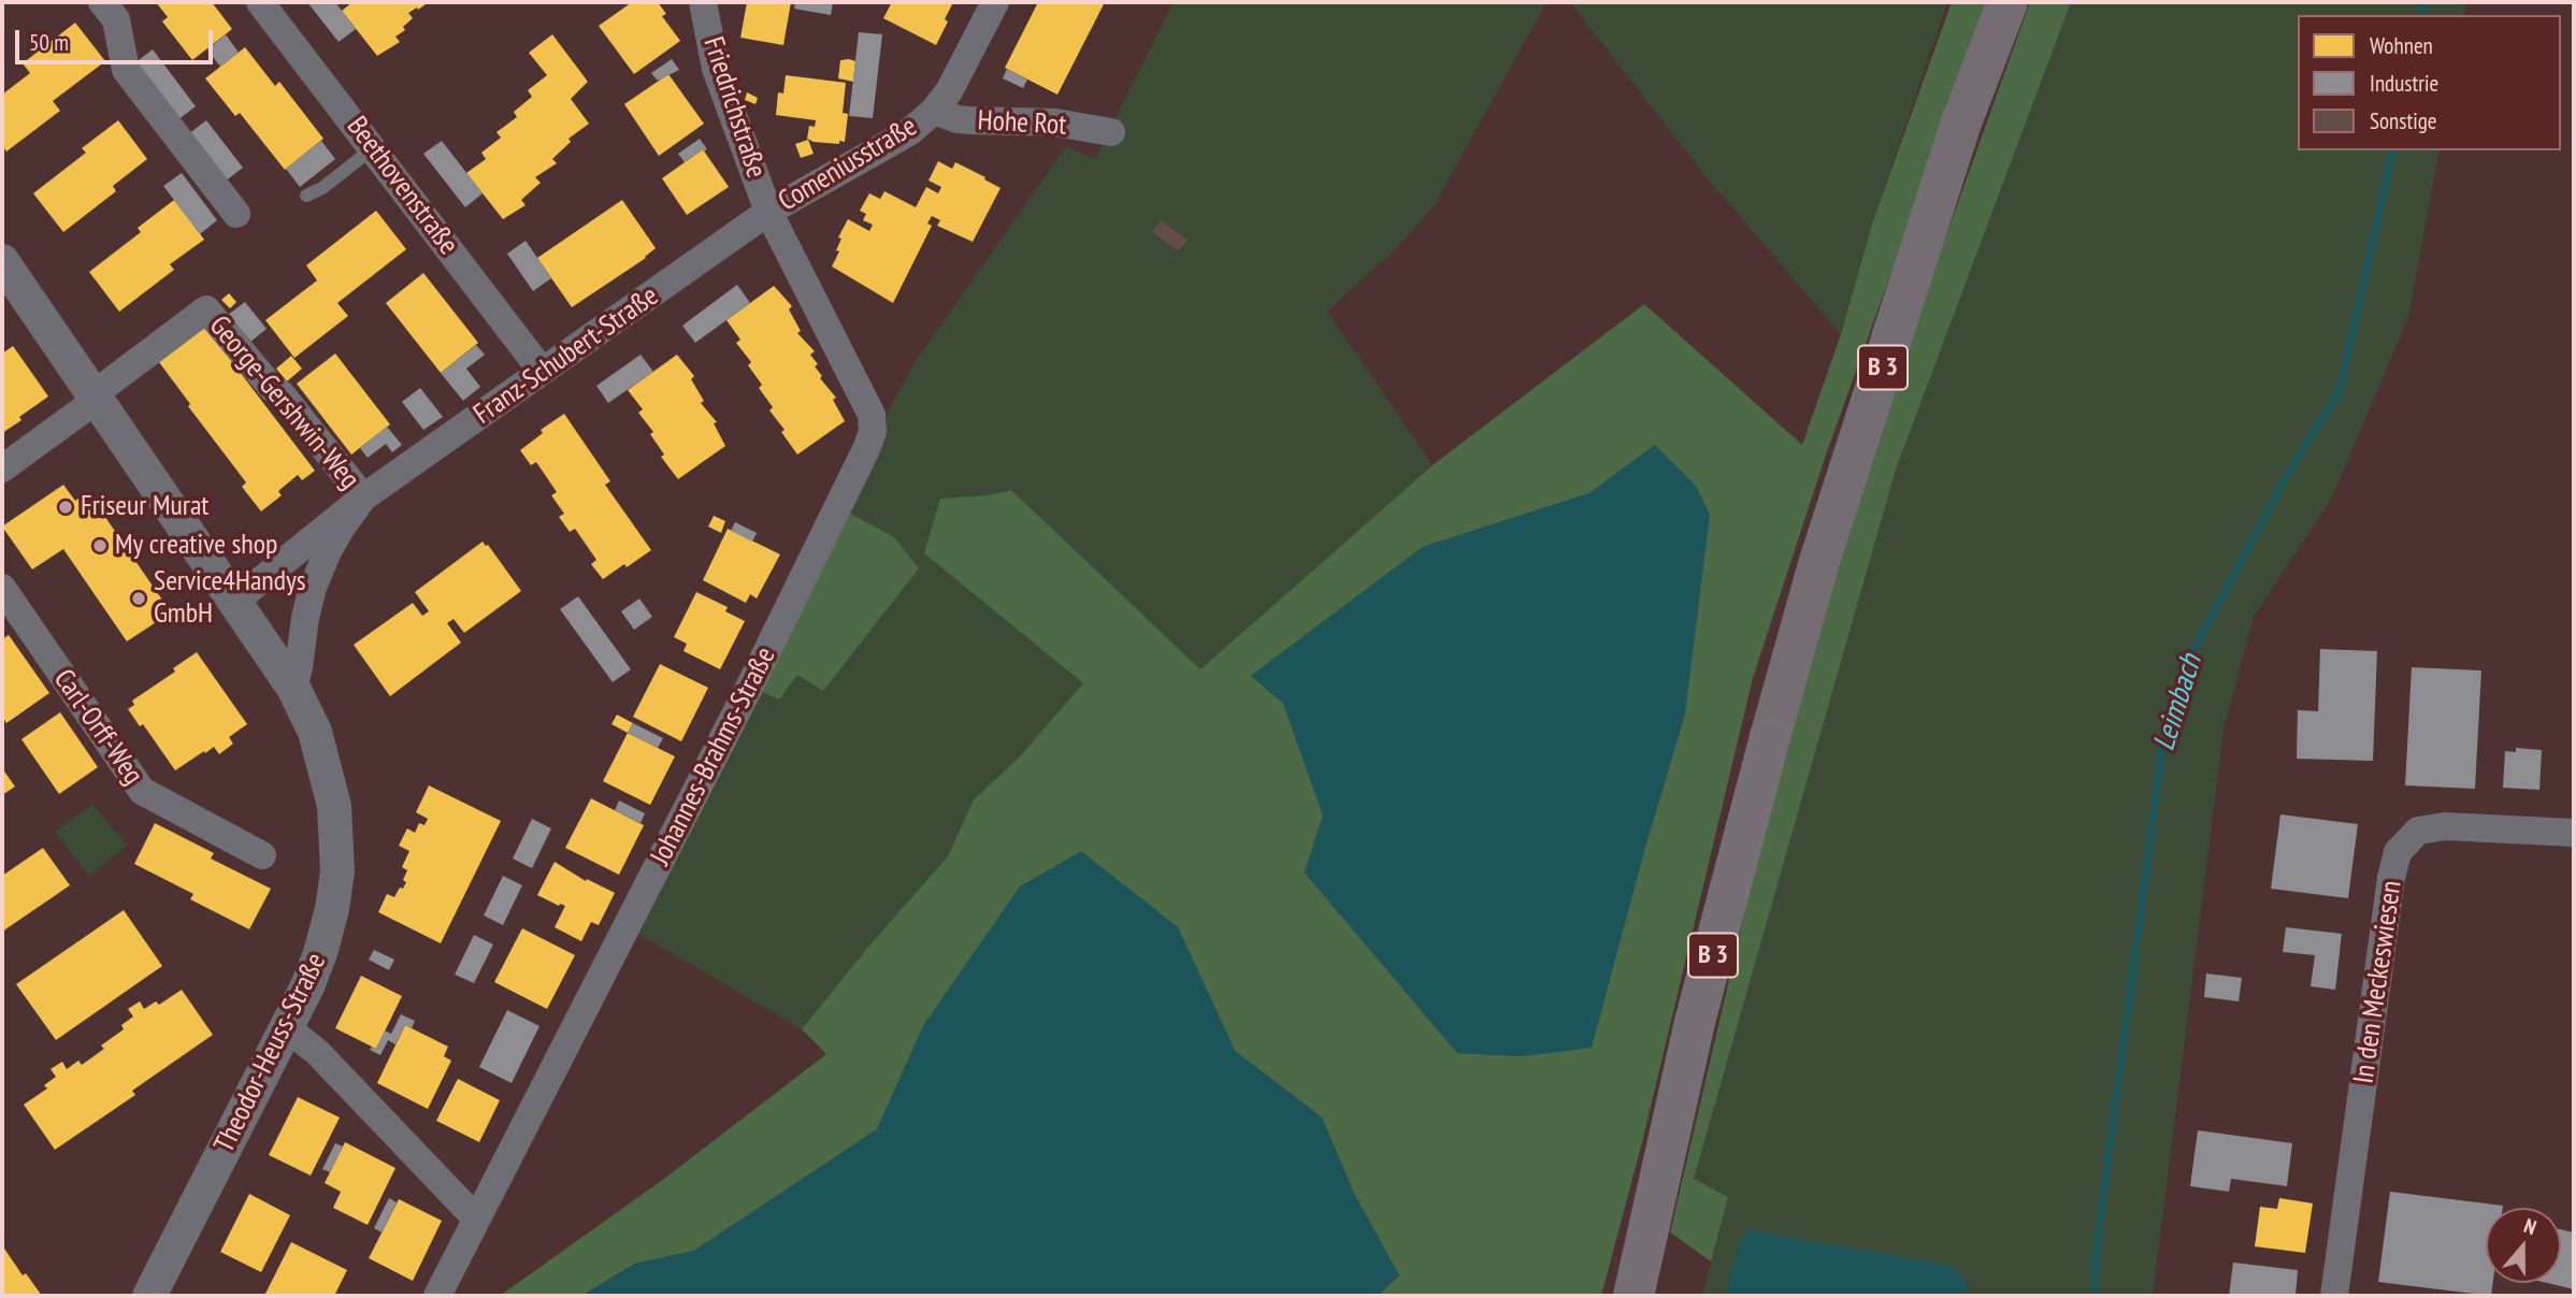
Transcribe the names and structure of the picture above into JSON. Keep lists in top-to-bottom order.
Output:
{
  "streets": {
    "highway": ["B 3"],
    "street": [
      "Friedrichstraße",
      "Hohe Rot",
      "Comeniusstraße",
      "Beethovenstraße",
      "Franz-Schubert-Straße",
      "George-Gershwin-Weg",
      "Carl-Orff-Weg",
      "Johannes-Brahms-Straße",
      "In den Meckeswiesen",
      "Theodor-Heuss-Straße"
    ]
  },
  "crossings": [
    ["Friedrichstraße", "Comeniusstraße"],
    ["Friedrichstraße", "Franz-Schubert-Straße"],
    ["Friedrichstraße", "Johannes-Brahms-Straße"],
    ["Hohe Rot", "Comeniusstraße"],
    ["Comeniusstraße", "Franz-Schubert-Straße"],
    ["Comeniusstraße", "Johannes-Brahms-Straße"],
    ["Beethovenstraße", "Franz-Schubert-Straße"],
    ["Franz-Schubert-Straße", "George-Gershwin-Weg"],
    ["Franz-Schubert-Straße", "Johannes-Brahms-Straße"],
    ["Franz-Schubert-Straße", "Theodor-Heuss-Straße"],
    ["George-Gershwin-Weg", "Theodor-Heuss-Straße"]
  ],
  "water": ["Leimbach"],
  "places": ["Friseur Murat", "My creative shop", "Service4Handys GmbH"],
  "legend": ["Wohnen", "Industrie", "Sonstige"],
  "scale_bar": "50 m",
  "north": "top"
}
